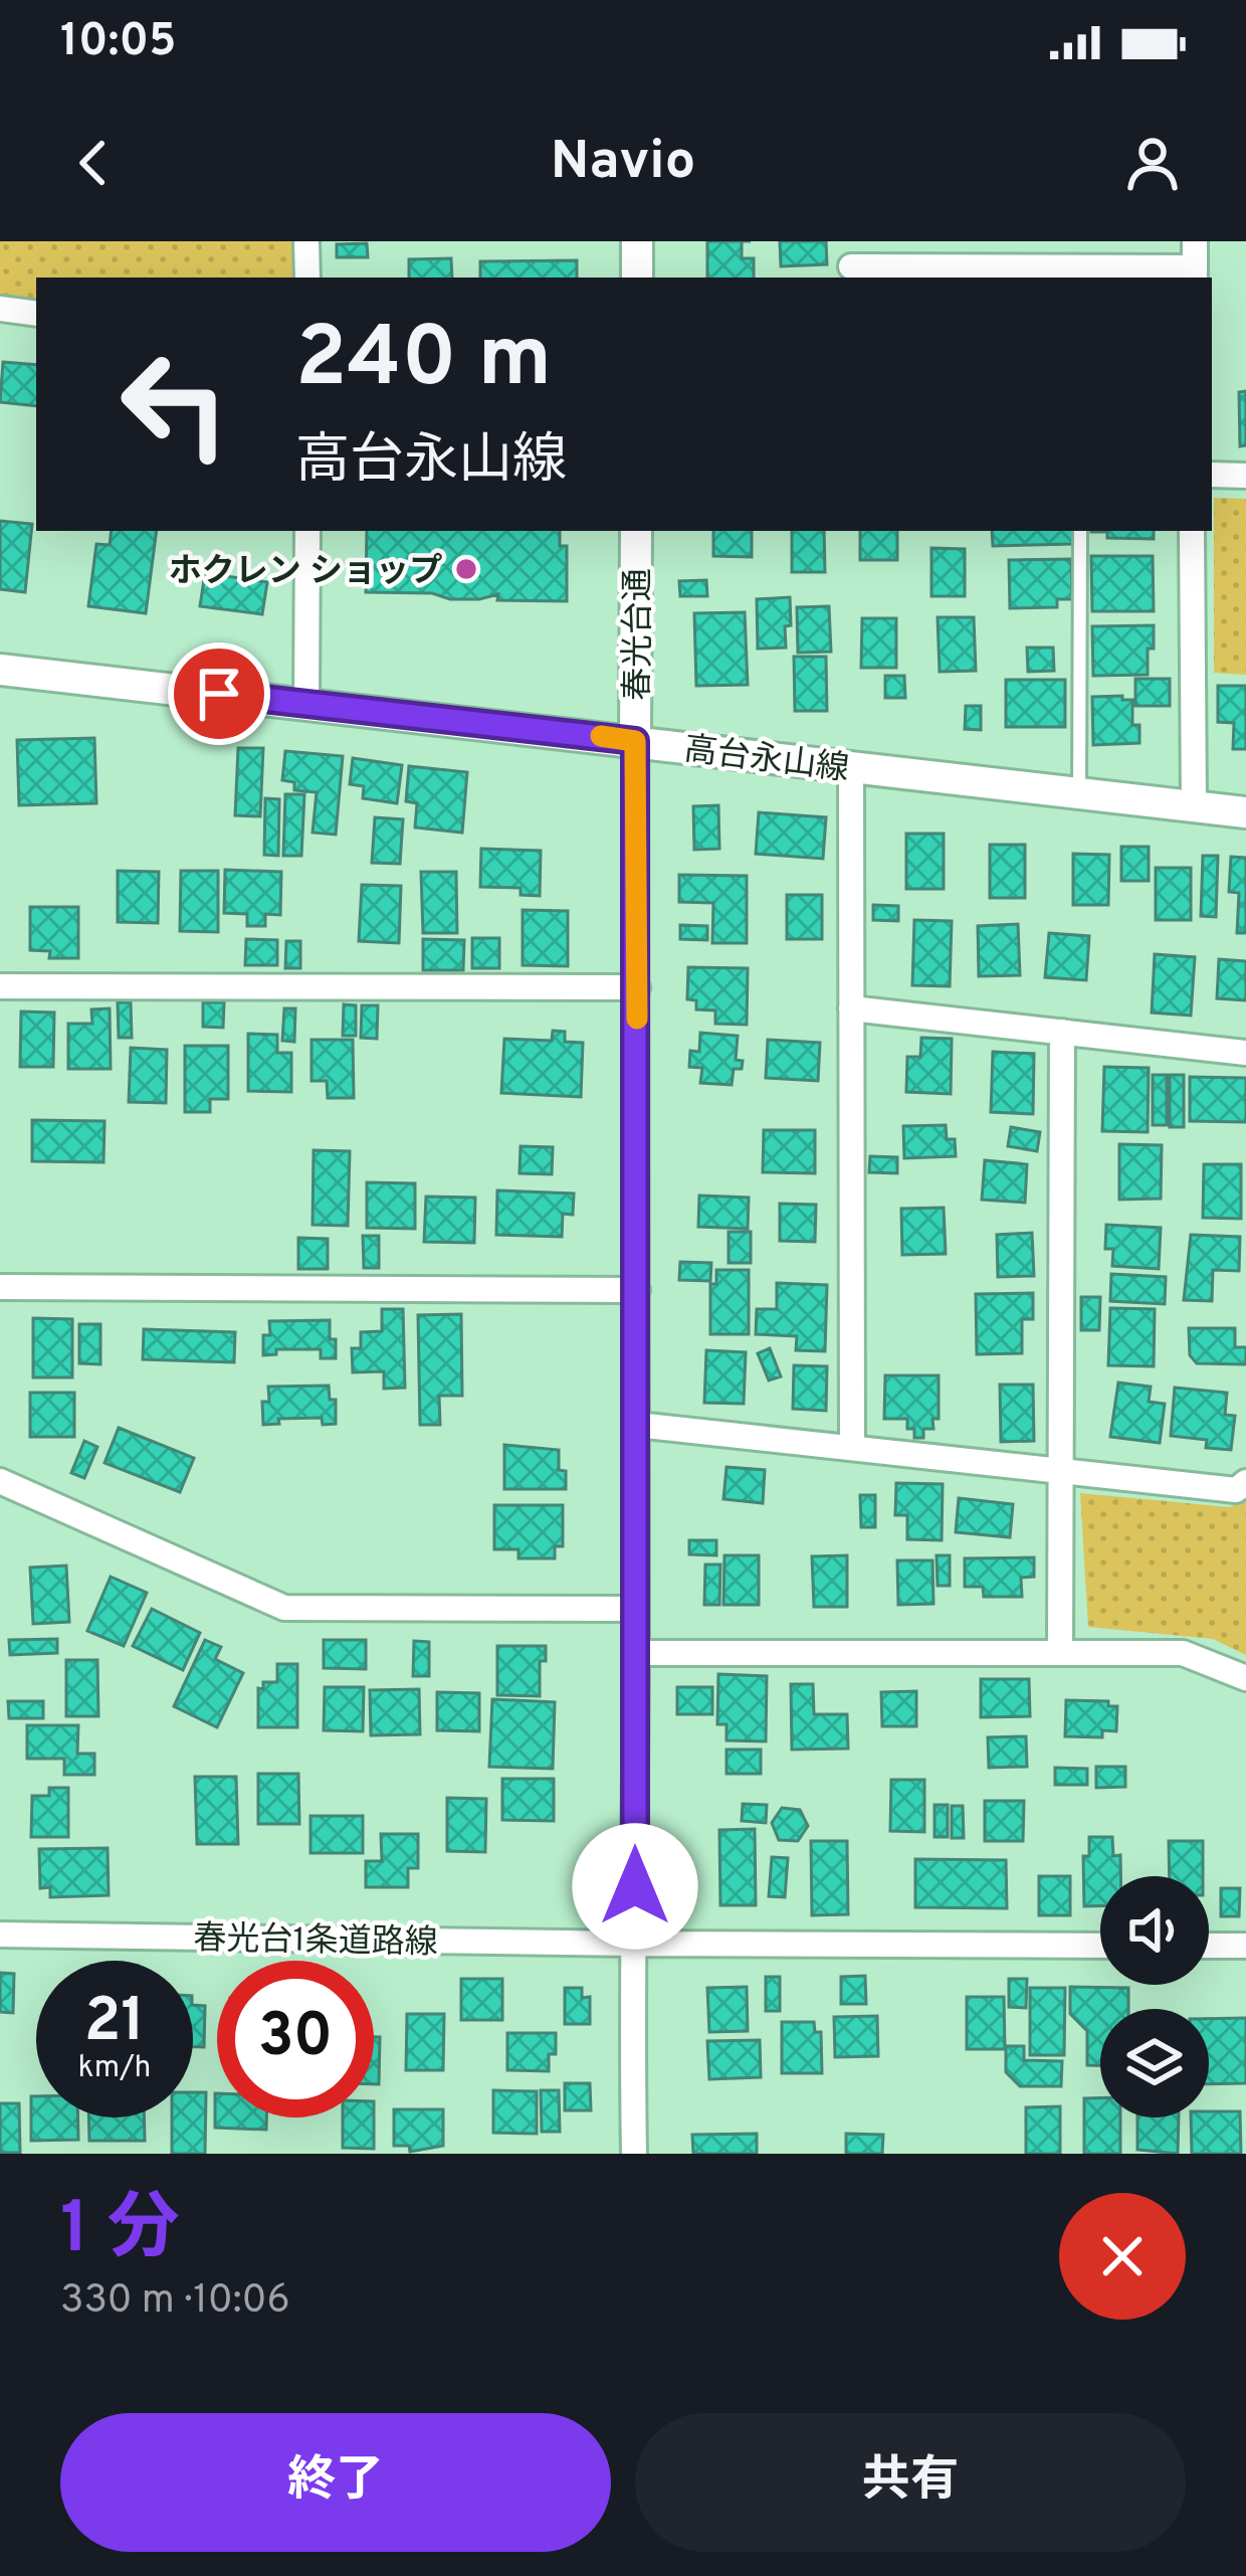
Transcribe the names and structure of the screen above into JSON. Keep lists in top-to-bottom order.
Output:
{
  "streets": {
    "street": ["春光台通", "高台永山線", "春光台1条道路線"]
  },
  "crossings": [
    ["春光台通", "高台永山線"]
  ],
  "places": ["ホクレン ショップ"],
  "page": {
    "status": "10:05",
    "header": "Navio",
    "turn": ["240 m", "高台永山線"],
    "speed": "21 km/h",
    "limit": "30",
    "heading": ["1 分", "330 m · 10:06"],
    "buttons": ["終了", "共有"]
  }
}
